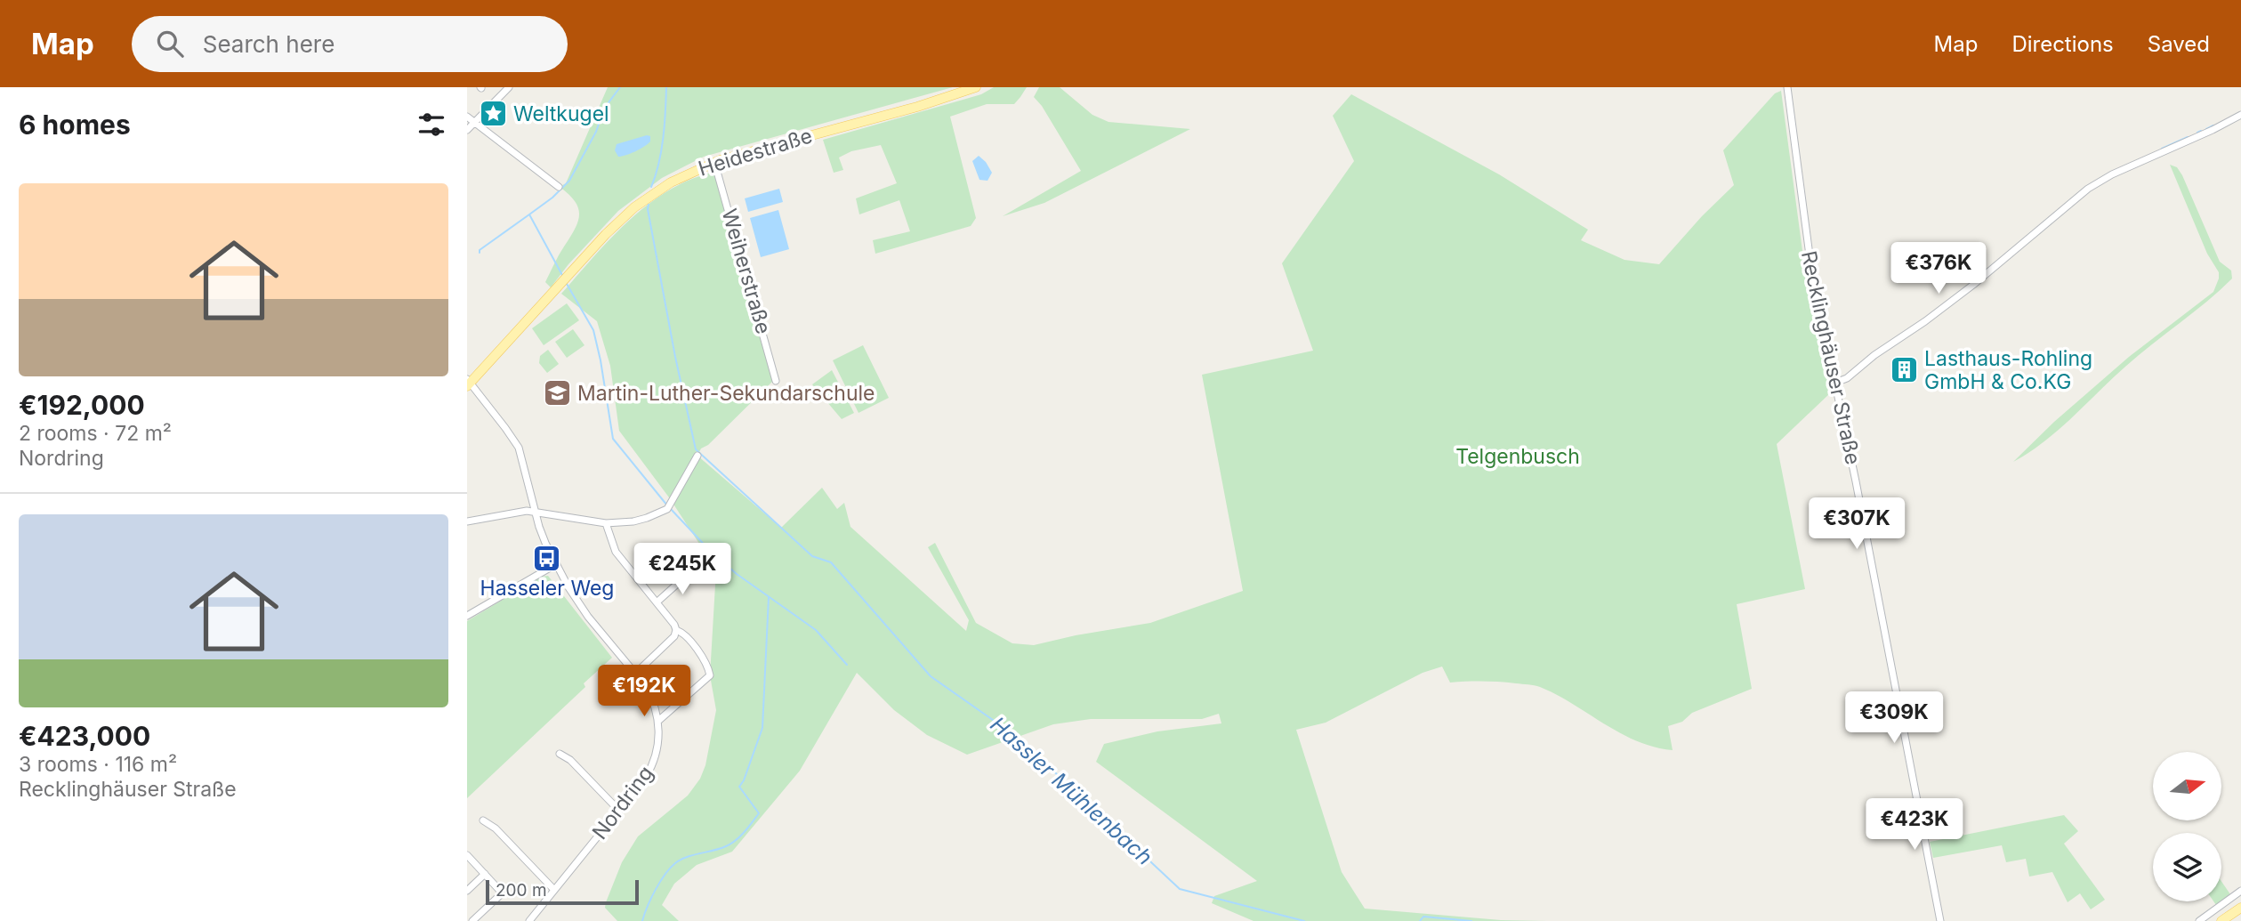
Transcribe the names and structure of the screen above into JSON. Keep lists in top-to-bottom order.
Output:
{
  "streets": {
    "main road": ["Heidestraße"],
    "street": ["Weiherstraße", "Recklinghäuser Straße", "Nordring"]
  },
  "crossings": [
    ["Heidestraße", "Weiherstraße"],
    ["Heidestraße", "Nordring"]
  ],
  "water": ["Hassler Mühlenbach"],
  "parks": ["Telgenbusch"],
  "places": {
    "place": ["Weltkugel"],
    "building": ["Lasthaus-Rohling GmbH & Co.KG"],
    "school or university": ["Martin-Luther-Sekundarschule"],
    "bus stop": ["Hasseler Weg"]
  },
  "scale_bar": "200 m",
  "north": "right",
  "page": {
    "header": "Map",
    "search": "Search here",
    "nav": ["Map", "Directions", "Saved"],
    "heading": "6 homes",
    "list": [
      {
        "name": "€192,000",
        "note": "2 rooms · 72 m² · Nordring"
      },
      {
        "name": "€423,000",
        "note": "3 rooms · 116 m² · Recklinghäuser Straße"
      }
    ],
    "price": [
      "€376K",
      "€307K",
      "€245K",
      "€192K",
      "€309K",
      "€423K"
    ],
    "scale": "200 m"
  }
}
